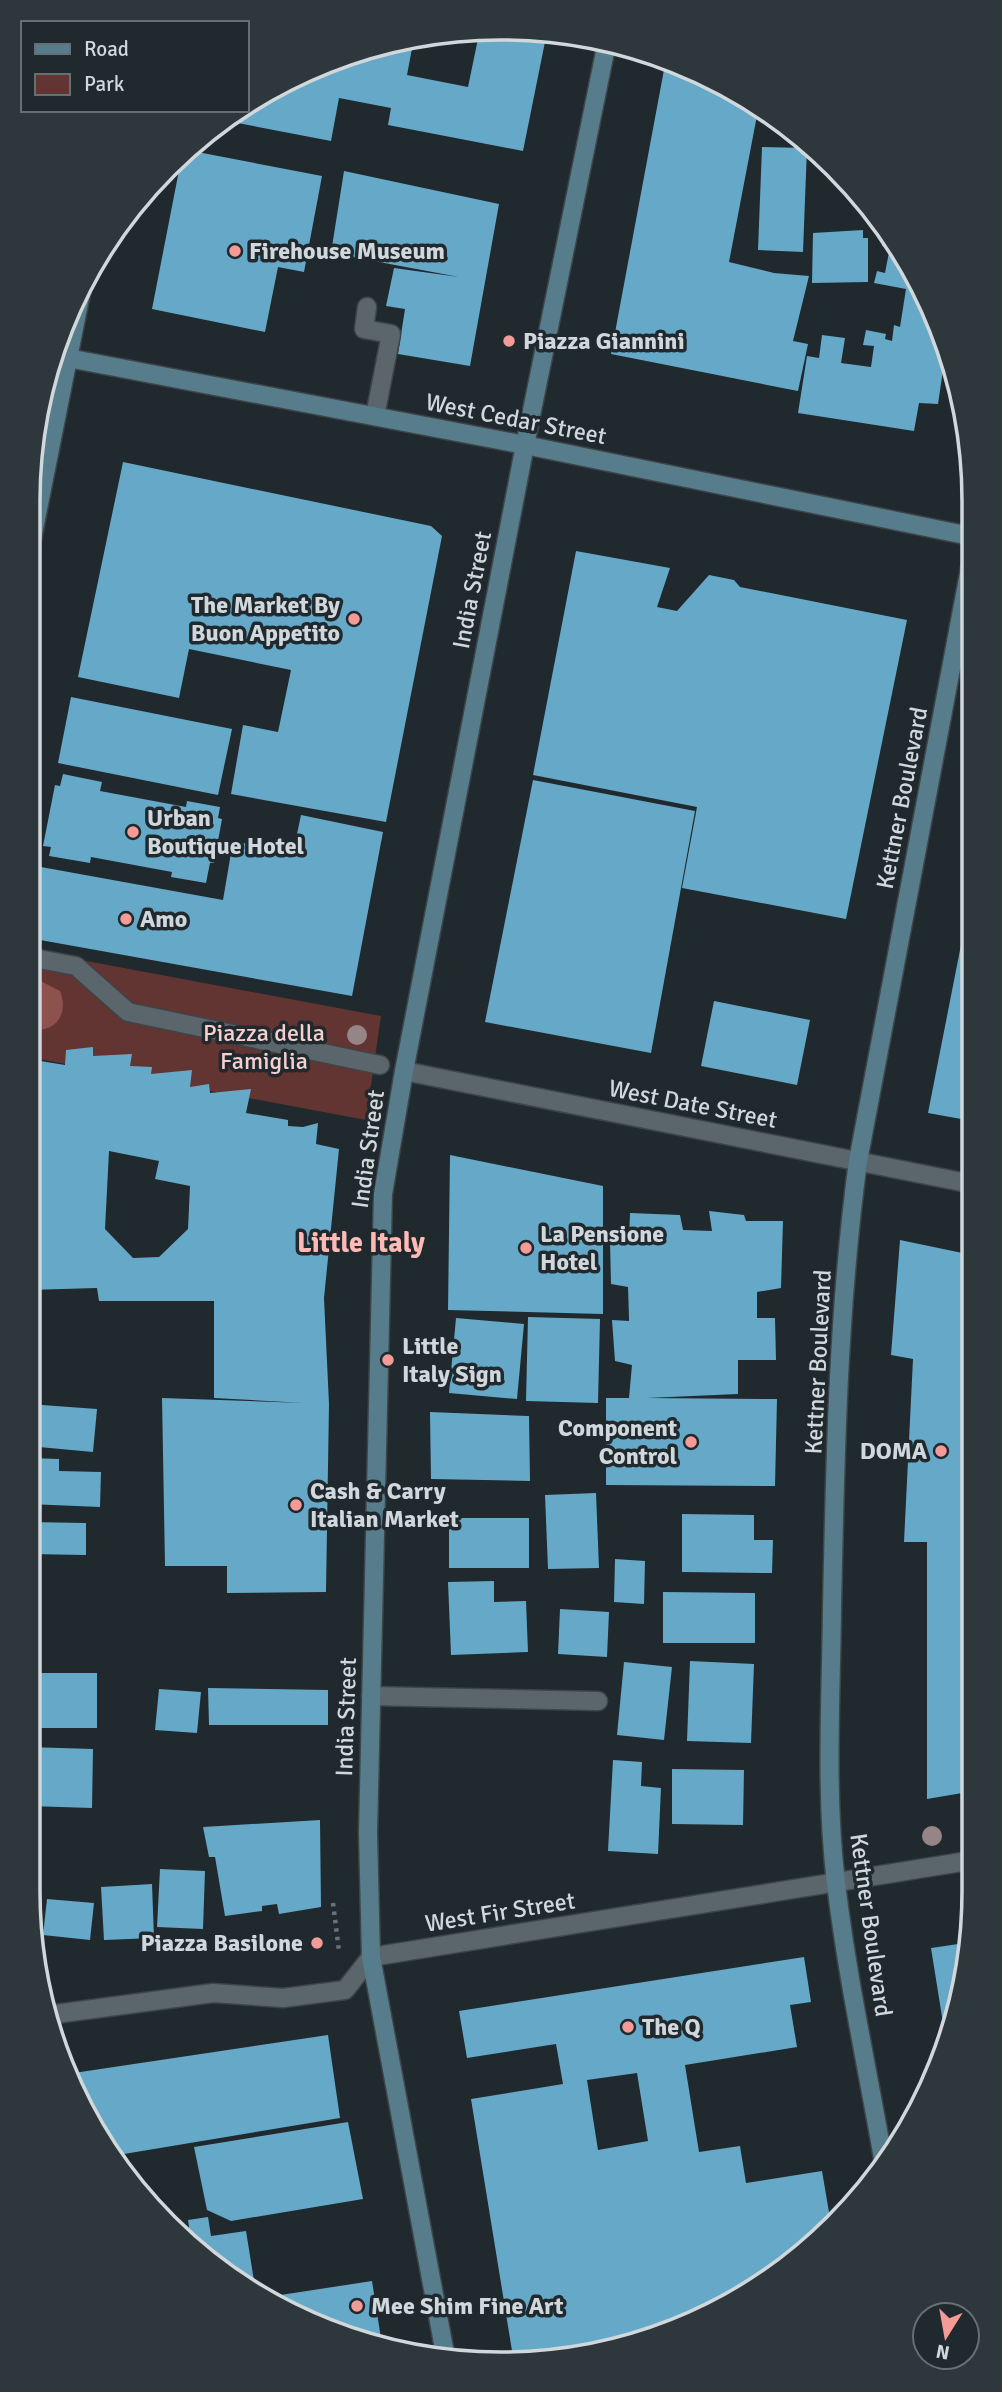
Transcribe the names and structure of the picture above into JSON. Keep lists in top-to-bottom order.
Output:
{
  "streets": {
    "main road": ["West Cedar Street", "India Street", "Kettner Boulevard"],
    "street": ["West Date Street", "West Fir Street"]
  },
  "crossings": [
    ["West Cedar Street", "India Street"],
    ["India Street", "West Date Street"],
    ["India Street", "West Fir Street"],
    ["Kettner Boulevard", "West Date Street"],
    ["Kettner Boulevard", "West Fir Street"]
  ],
  "districts": ["Little Italy"],
  "parks": ["Piazza della Famiglia"],
  "places": [
    "Firehouse Museum",
    "Piazza Giannini",
    "The Market By Buon Appetito",
    "Urban Boutique Hotel",
    "Amo",
    "La Pensione Hotel",
    "Little Italy Sign",
    "Component Control",
    "DOMA",
    "Cash & Carry Italian Market",
    "Piazza Basilone",
    "The Q",
    "Mee Shim Fine Art"
  ],
  "legend": ["Road", "Park"],
  "north": "bottom"
}
